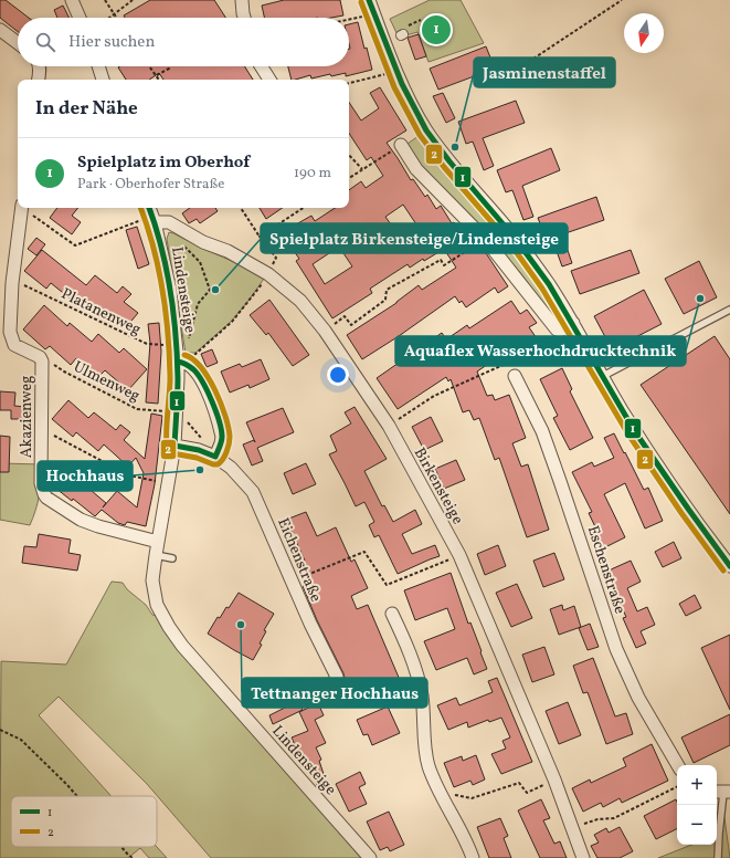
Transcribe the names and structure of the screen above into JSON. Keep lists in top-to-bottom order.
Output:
{
  "streets": {
    "street": [
      "Lindensteige",
      "Akazienweg",
      "Birkensteige",
      "Eichenstraße",
      "Eschenstraße"
    ],
    "path": ["Platanenweg", "Ulmenweg"]
  },
  "crossings": [
    ["Lindensteige", "Platanenweg"],
    ["Lindensteige", "Akazienweg"],
    ["Lindensteige", "Birkensteige"],
    ["Lindensteige", "Eichenstraße"]
  ],
  "places": [
    "Jasminenstaffel",
    "Spielplatz Birkensteige/Lindensteige",
    "Aquaflex Wasserhochdrucktechnik",
    "Hochhaus",
    "Tettnanger Hochhaus"
  ],
  "lines": ["transit line 1", "transit line 2"],
  "legend": ["1", "2"],
  "north": "bottom",
  "page": {
    "pins": "1",
    "search": "Hier suchen",
    "heading": "In der Nähe",
    "list": [
      {
        "mark": "1",
        "name": "Spielplatz im Oberhof",
        "note": "Park · Oberhofer Straße",
        "value": "190 m"
      }
    ],
    "map_buttons": ["+", "−"]
  }
}
